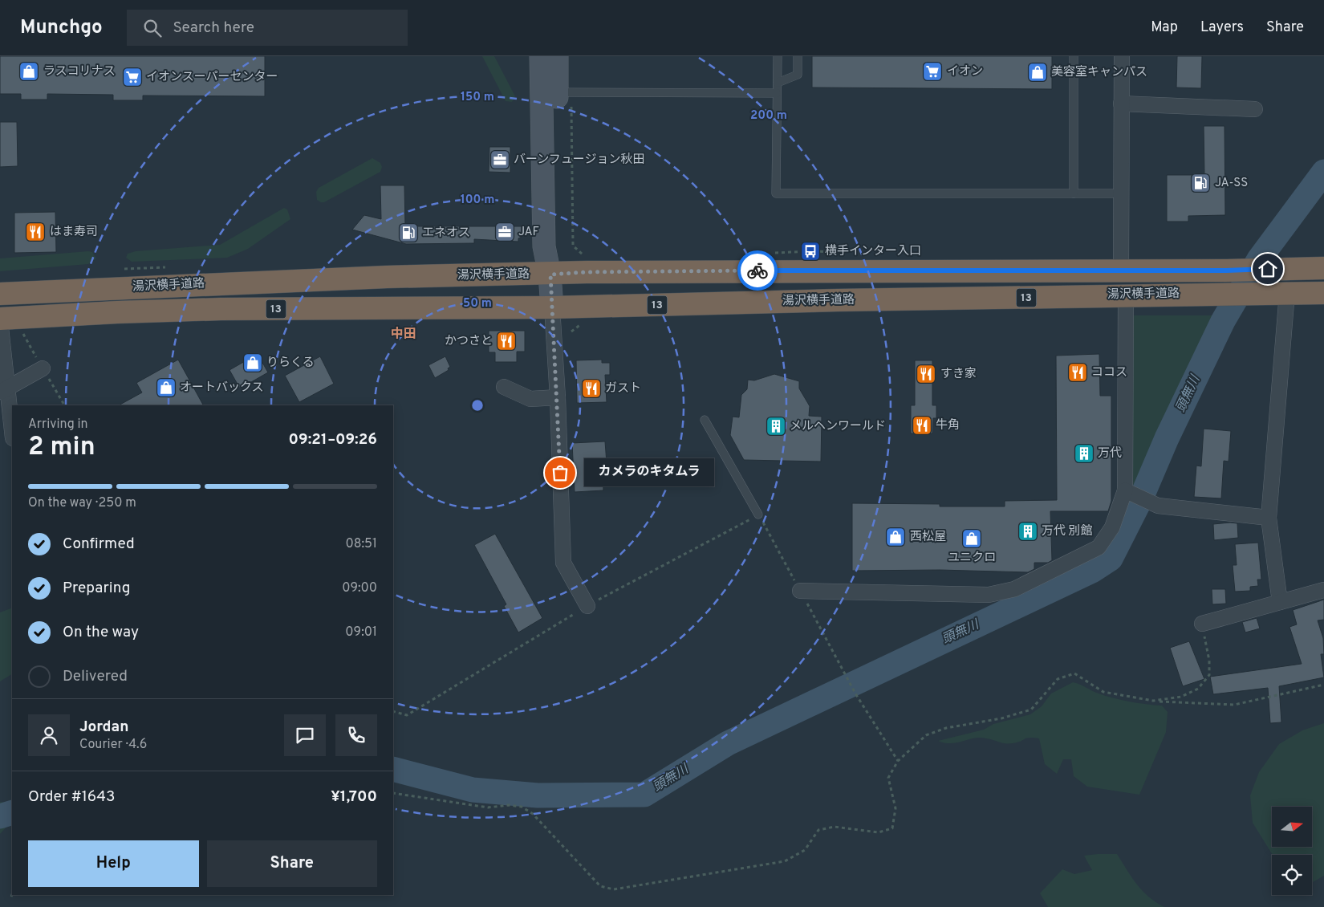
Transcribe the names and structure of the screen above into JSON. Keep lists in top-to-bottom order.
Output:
{
  "streets": {
    "highway": ["湯沢横手道路", "13"]
  },
  "districts": ["中田"],
  "water": ["頭無川"],
  "places": {
    "shop": [
      "ラスコリナス",
      "美容室キャンパス",
      "りらくる",
      "オートバックス",
      "西松屋",
      "ユニクロ"
    ],
    "supermarket": ["イオン", "イオンスーパーセンター"],
    "office": ["バーンフュージョン秋田", "JAF"],
    "fuel station": ["JA-SS", "エネオス"],
    "restaurant": [
      "はま寿司",
      "かつさと",
      "ココス",
      "すき家",
      "ガスト",
      "牛角"
    ],
    "bus stop": ["横手インター入口"],
    "building": ["メルヘンワールド", "万代", "万代 別館"],
    "other": ["カメラのキタムラ"]
  },
  "north": "right",
  "page": {
    "header": "Munchgo",
    "search": "Search here",
    "nav": ["Map", "Layers", "Share"],
    "heading": ["2 min", "Arriving in", "09:21–09:26"],
    "panel": [
      "Jordan",
      "Courier · 4.6",
      "Order #1643",
      "¥1,700"
    ],
    "bubble": "カメラのキタムラ",
    "bar": "On the way · 250 m",
    "list": [
      ["Confirmed", "08:51"],
      ["Preparing", "09:00"],
      ["On the way", "09:01"],
      "Delivered"
    ],
    "buttons": ["Help", "Share"]
  },
  "rings": [
    "150 m",
    "200 m",
    "100 m",
    "50 m"
  ]
}
